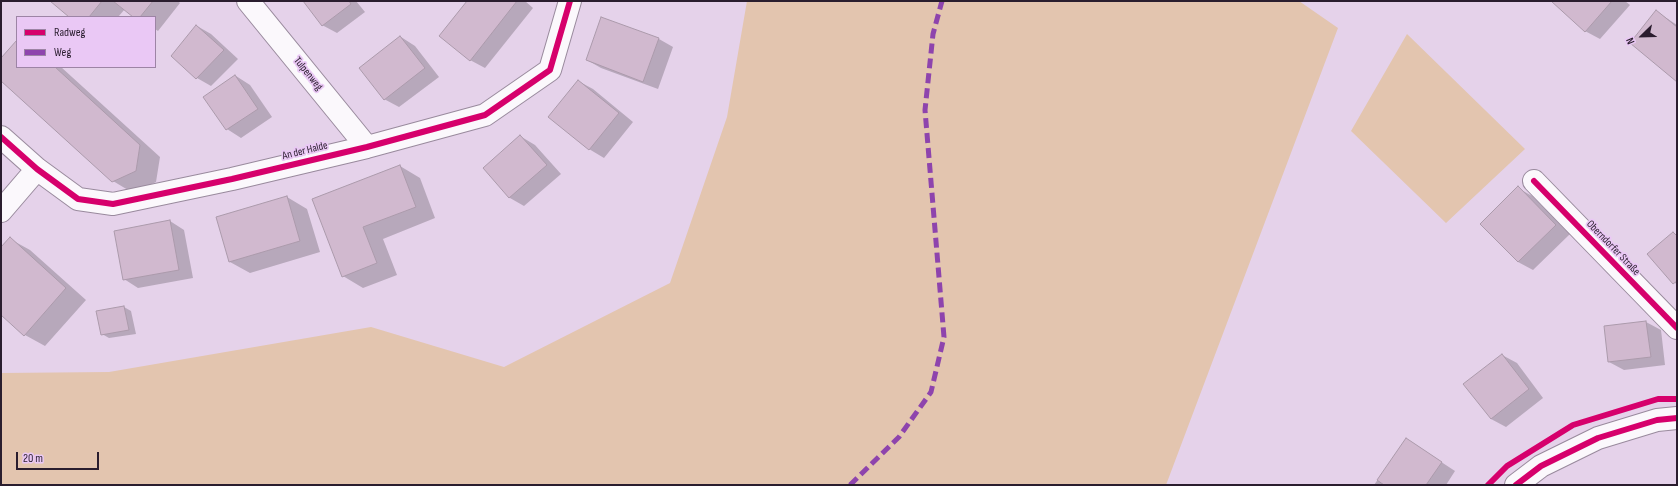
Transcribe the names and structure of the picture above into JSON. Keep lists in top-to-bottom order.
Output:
{
  "streets": {
    "street": ["Tulpenweg", "An der Halde", "Oberndorfer Straße"]
  },
  "crossings": [
    ["Tulpenweg", "An der Halde"]
  ],
  "legend": ["Radweg", "Weg"],
  "scale_bar": "20 m",
  "north": "bottom left"
}
